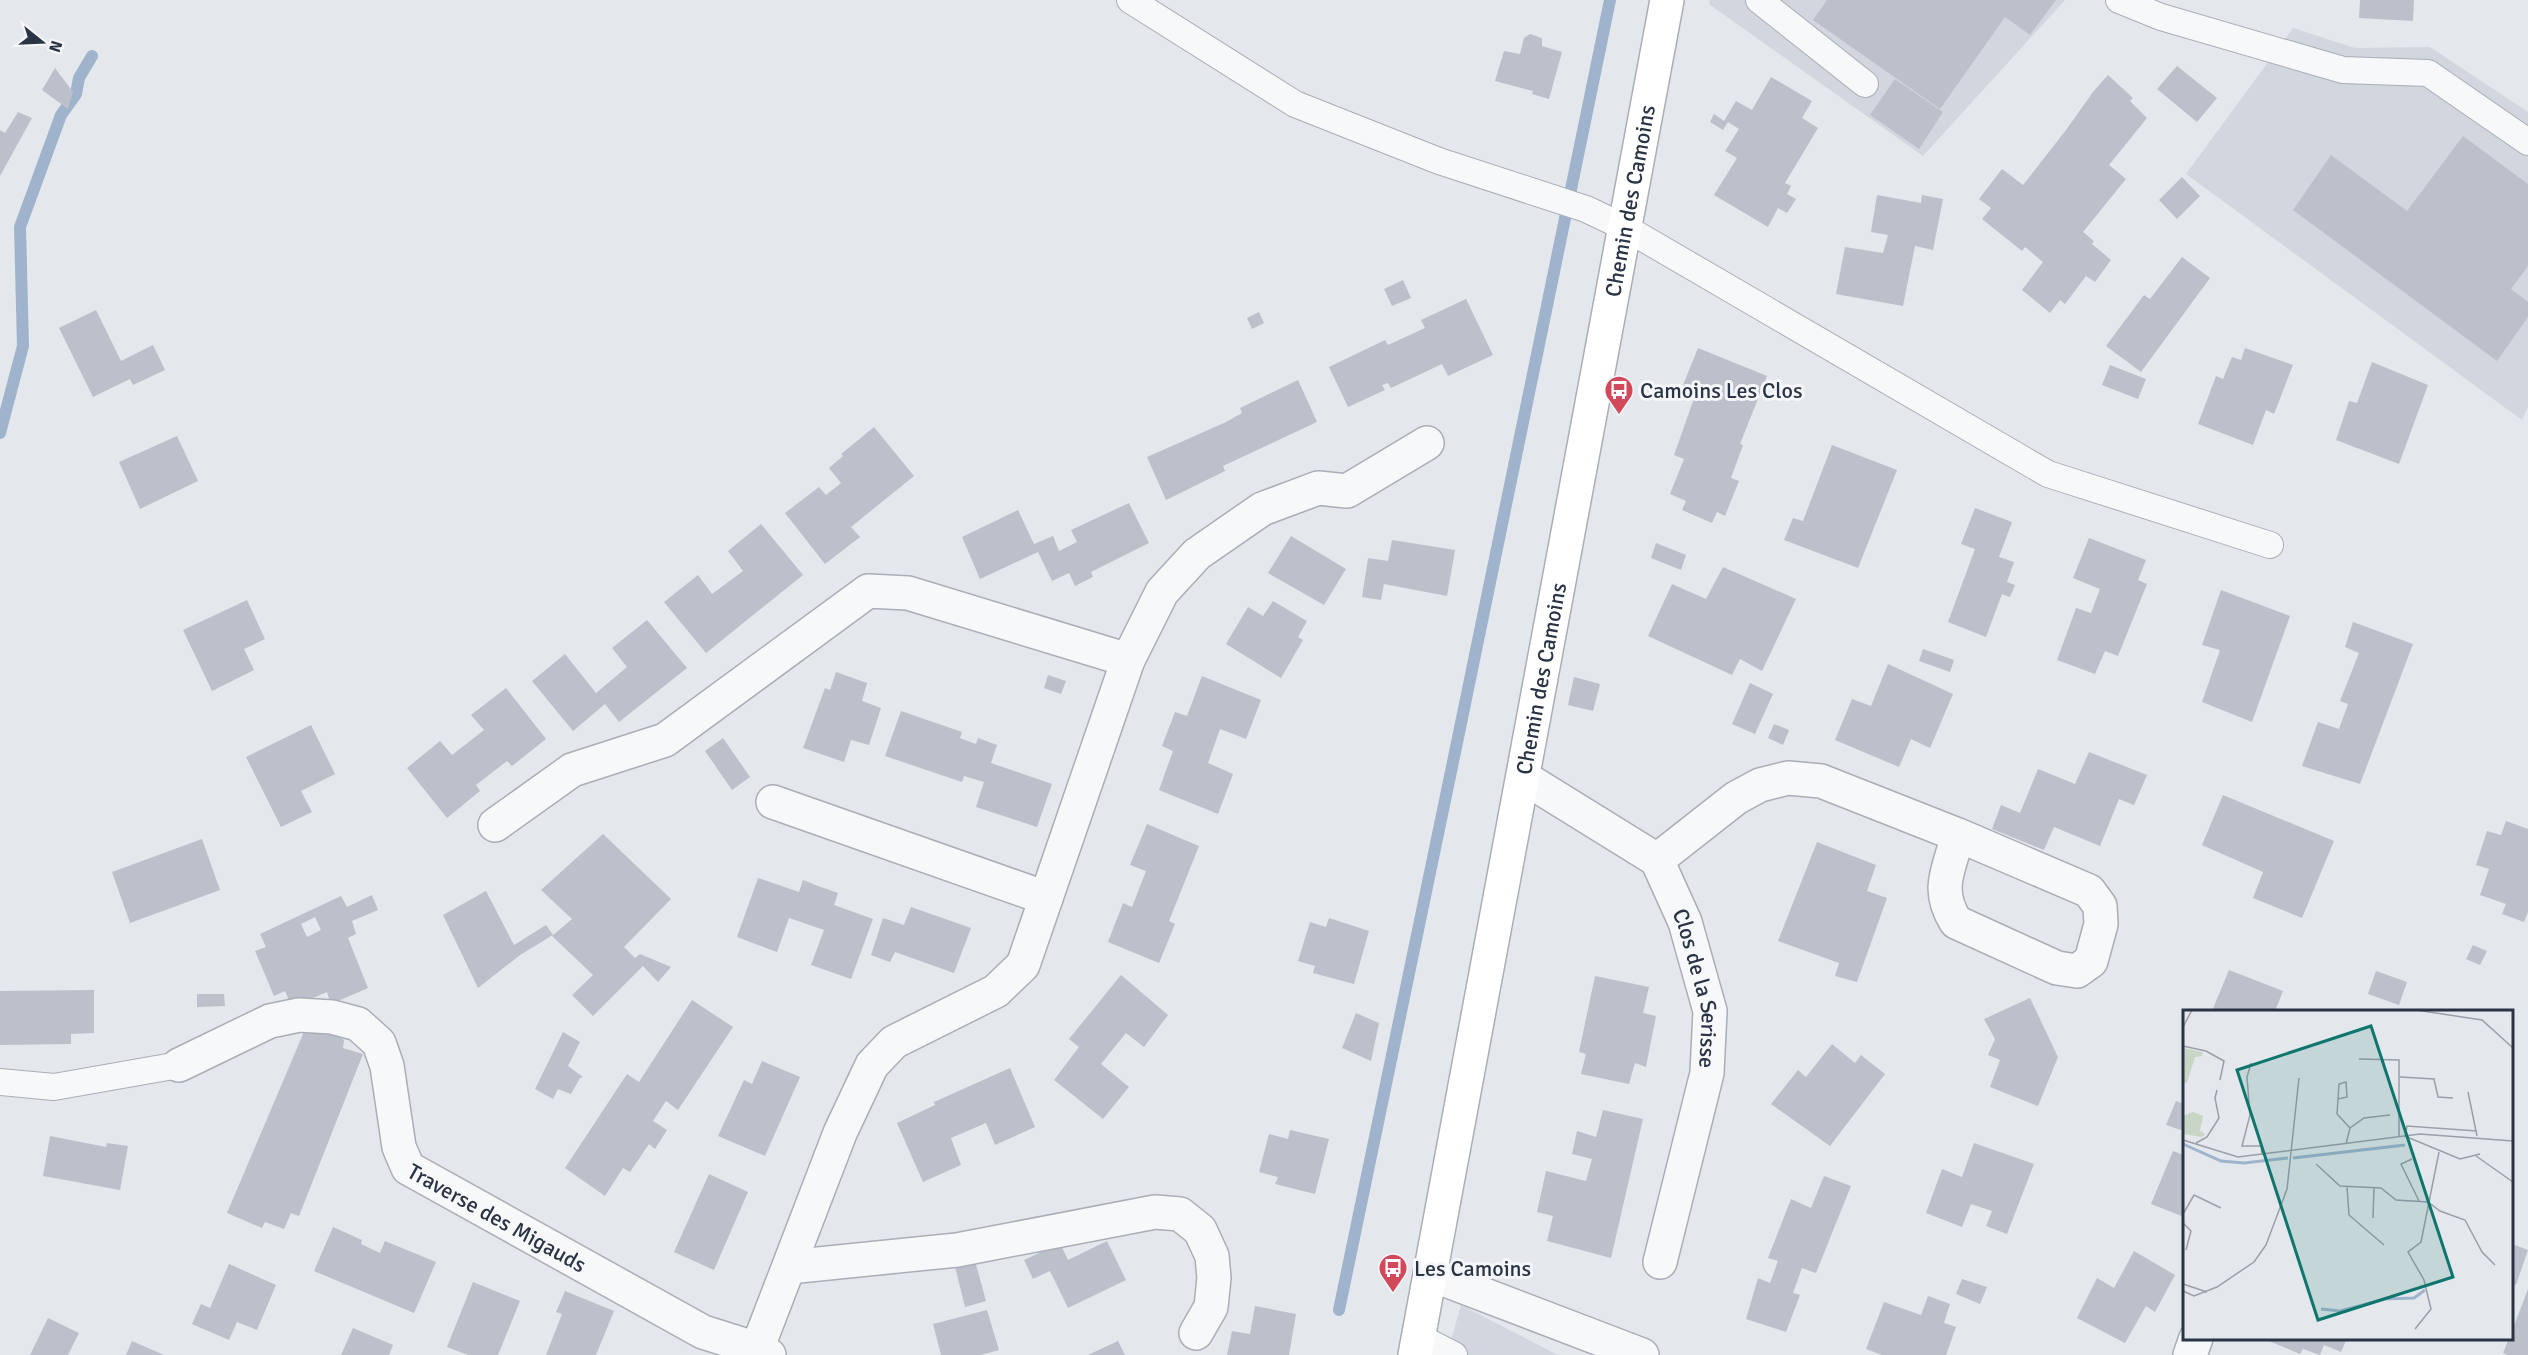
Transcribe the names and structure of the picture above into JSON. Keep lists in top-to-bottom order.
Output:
{
  "streets": {
    "street": ["Chemin des Camoins", "Clos de la Serisse", "Traverse des Migauds"]
  },
  "places": {
    "bus stop": ["Camoins Les Clos", "Les Camoins"]
  },
  "north": "right"
}
